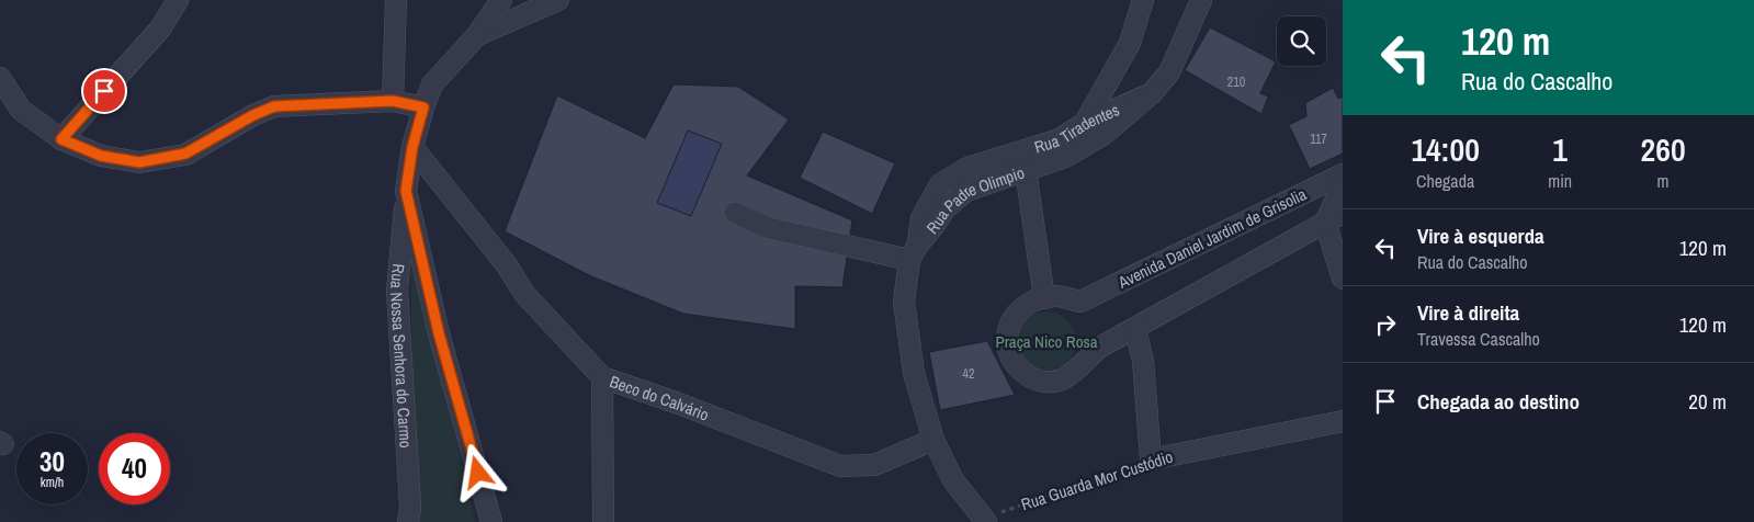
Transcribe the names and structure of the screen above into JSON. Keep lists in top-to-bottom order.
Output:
{
  "streets": {
    "street": [
      "Rua Tiradentes",
      "Rua Padre Olimpio",
      "Avenida Daniel Jardim de Grisolia",
      "Rua Nossa Senhora do Carmo",
      "Beco do Calvário",
      "Rua Guarda Mor Custódio"
    ]
  },
  "crossings": [
    ["Rua Tiradentes", "Rua Padre Olimpio"],
    ["Rua Nossa Senhora do Carmo", "Beco do Calvário"]
  ],
  "parks": ["Praça Nico Rosa"],
  "house_numbers": ["210", "117", "42"],
  "page": {
    "turn": ["120 m", "Rua do Cascalho"],
    "eta": [
      "14:00",
      "Chegada",
      "1",
      "min",
      "260",
      "m"
    ],
    "list": [
      {
        "name": "Vire à esquerda",
        "note": "Rua do Cascalho",
        "value": "120 m"
      },
      {
        "name": "Vire à direita",
        "note": "Travessa Cascalho",
        "value": "120 m"
      },
      {
        "name": "Chegada ao destino",
        "value": "20 m"
      }
    ],
    "speed": "30 km/h",
    "limit": "40"
  }
}
